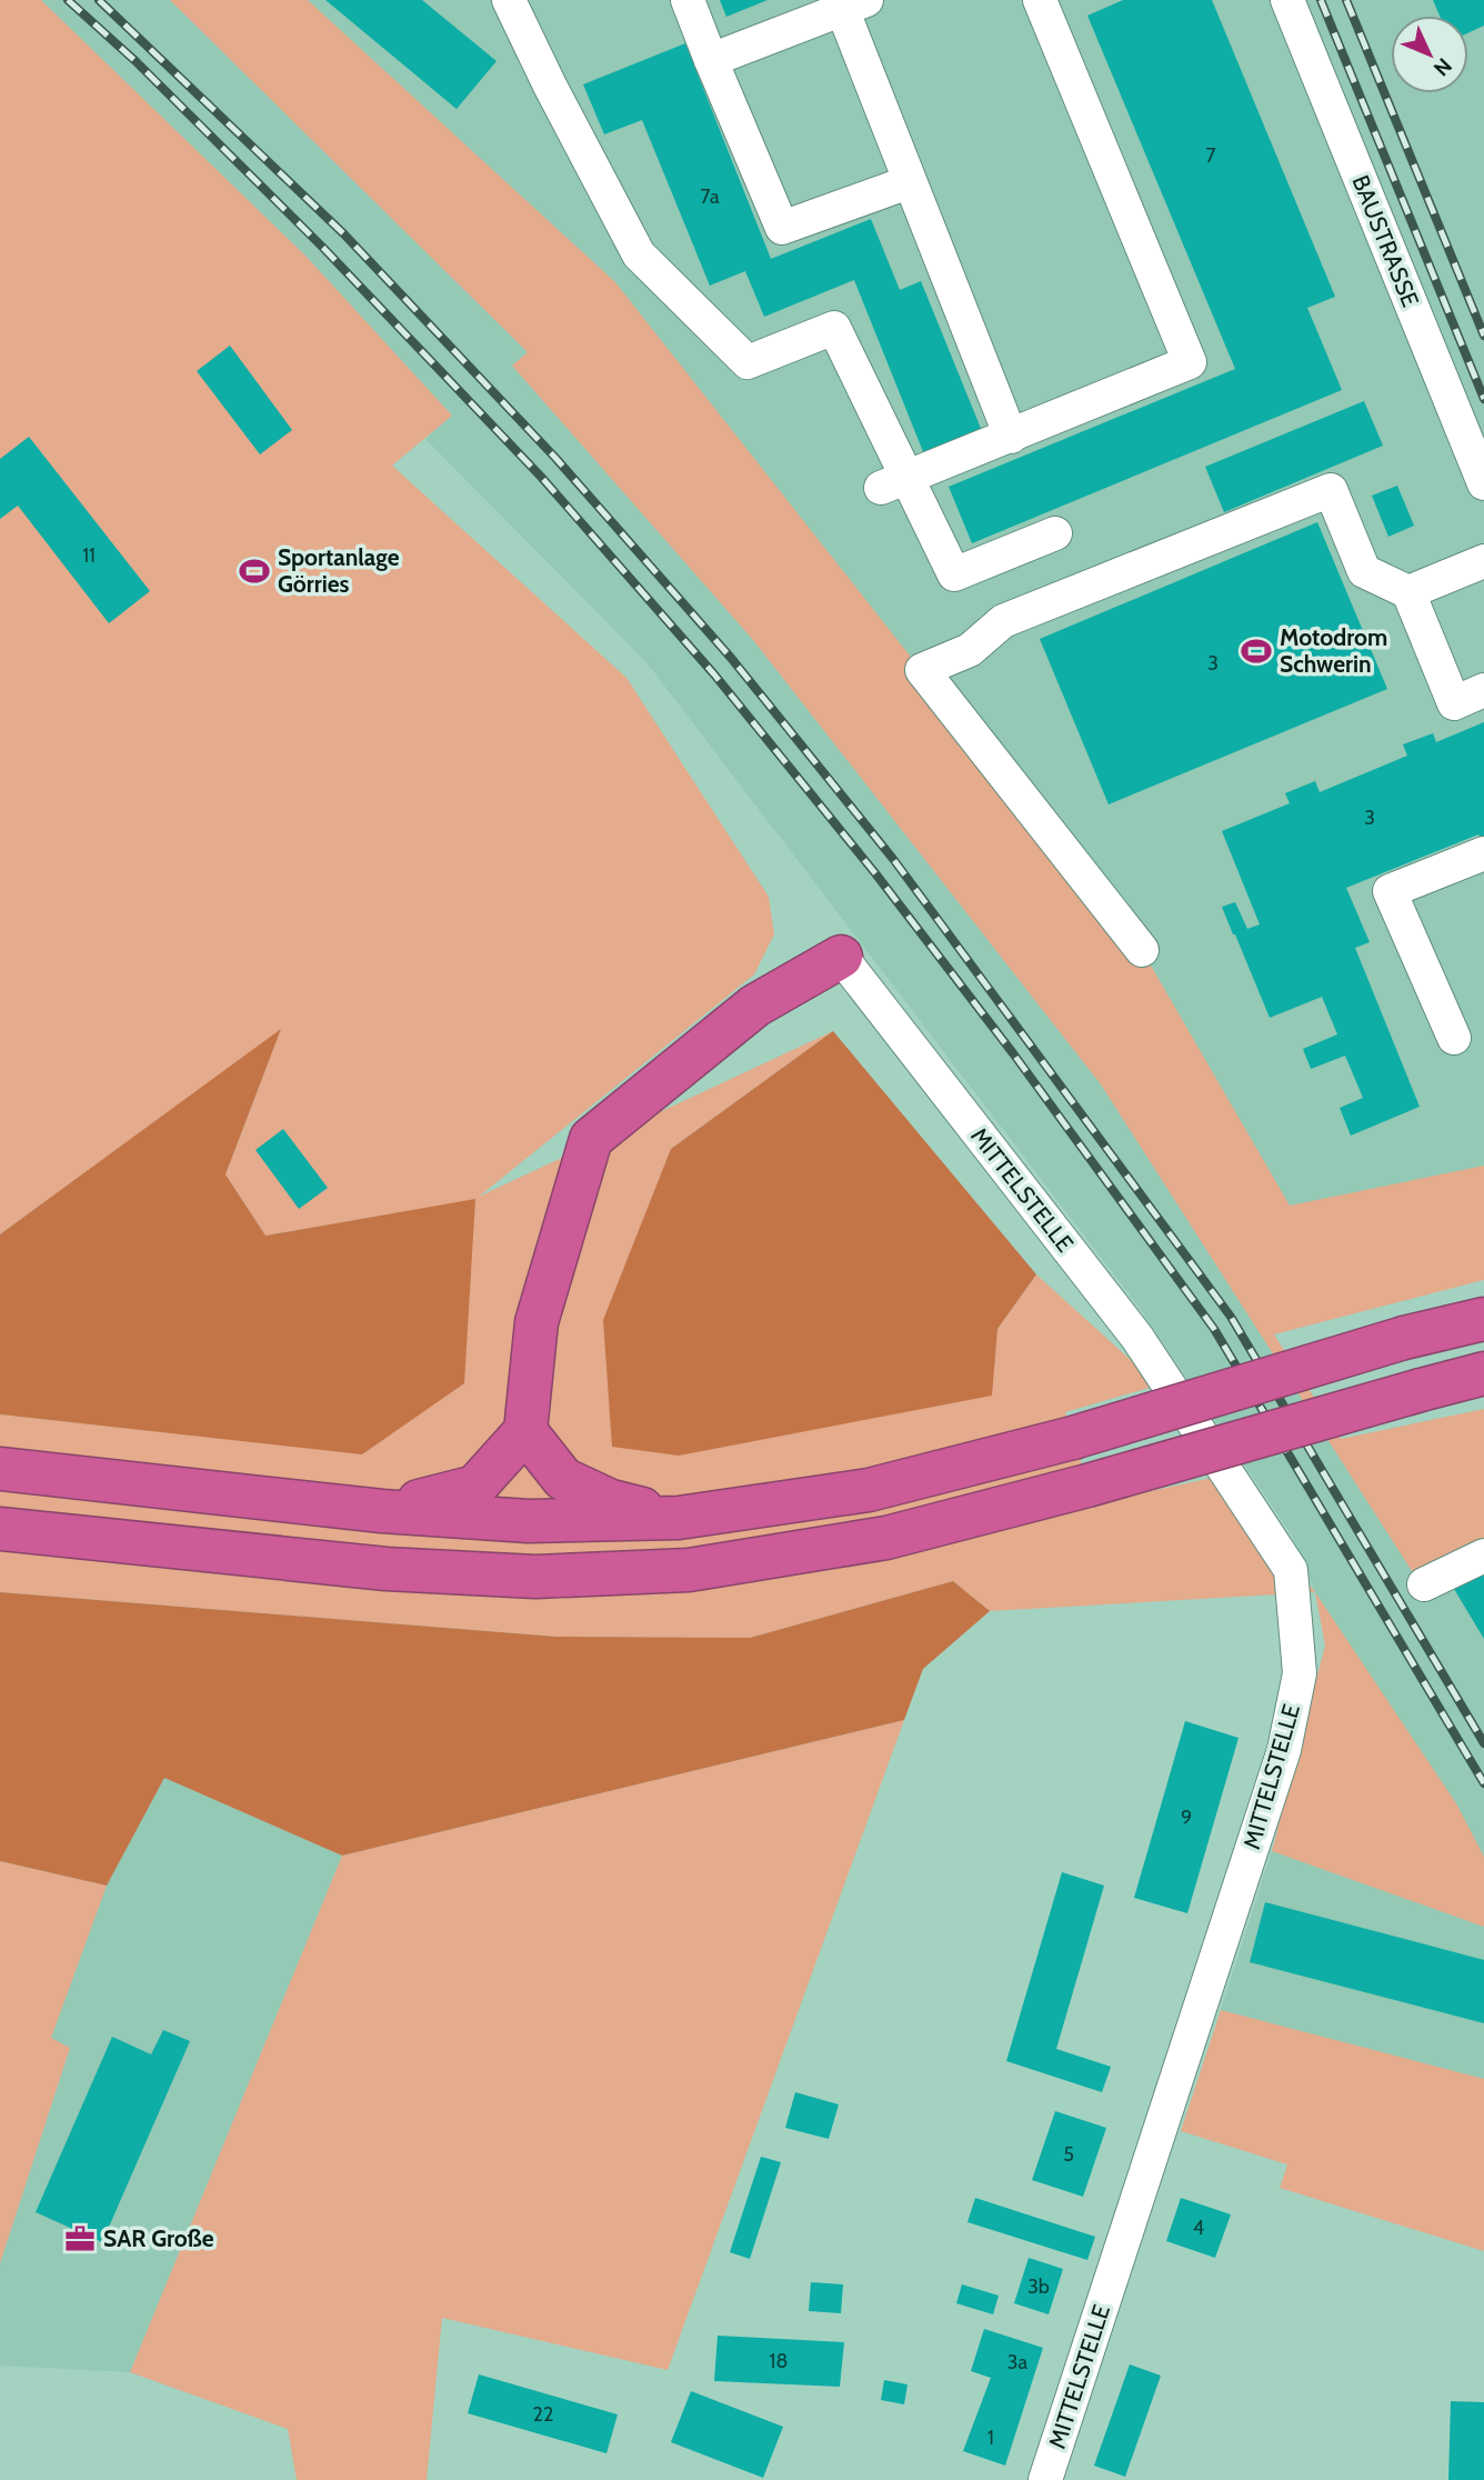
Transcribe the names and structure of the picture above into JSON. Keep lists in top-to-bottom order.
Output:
{
  "streets": {
    "street": ["BAUSTRASSE", "MITTELSTELLE"]
  },
  "places": {
    "sports": ["Sportanlage Görries", "Motodrom Schwerin"],
    "office": ["SAR Große"]
  },
  "house_numbers": [
    "7",
    "7a",
    "11",
    "3",
    "3",
    "9",
    "5",
    "4",
    "3b",
    "18",
    "3a",
    "22",
    "1"
  ],
  "north": "bottom right"
}
